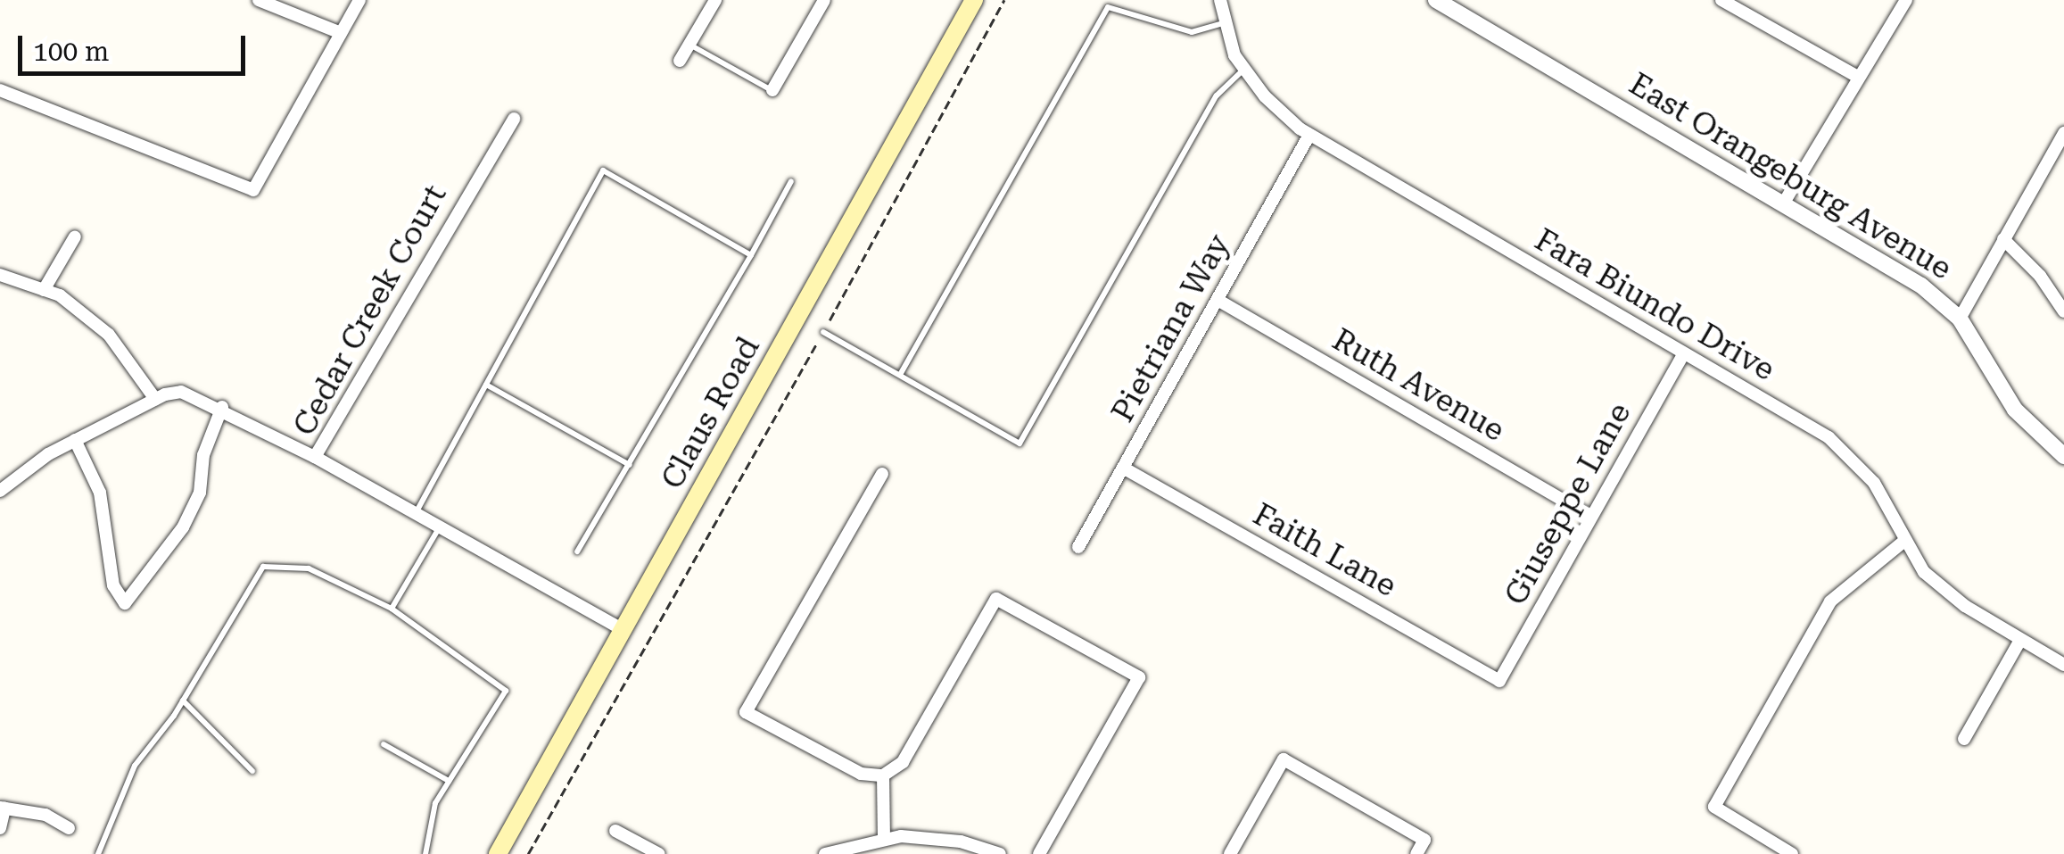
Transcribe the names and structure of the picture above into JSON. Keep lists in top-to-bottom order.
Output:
{
  "streets": {
    "main road": ["Claus Road"],
    "street": [
      "East Orangeburg Avenue",
      "Fara Biundo Drive",
      "Cedar Creek Court",
      "Pietriana Way",
      "Ruth Avenue",
      "Giuseppe Lane",
      "Faith Lane"
    ]
  },
  "crossings": [
    ["Fara Biundo Drive", "Pietriana Way"],
    ["Fara Biundo Drive", "Giuseppe Lane"],
    ["Cedar Creek Court", "Claus Road"],
    ["Pietriana Way", "Ruth Avenue"],
    ["Pietriana Way", "Faith Lane"],
    ["Ruth Avenue", "Giuseppe Lane"],
    ["Giuseppe Lane", "Faith Lane"]
  ],
  "scale_bar": "100 m"
}
